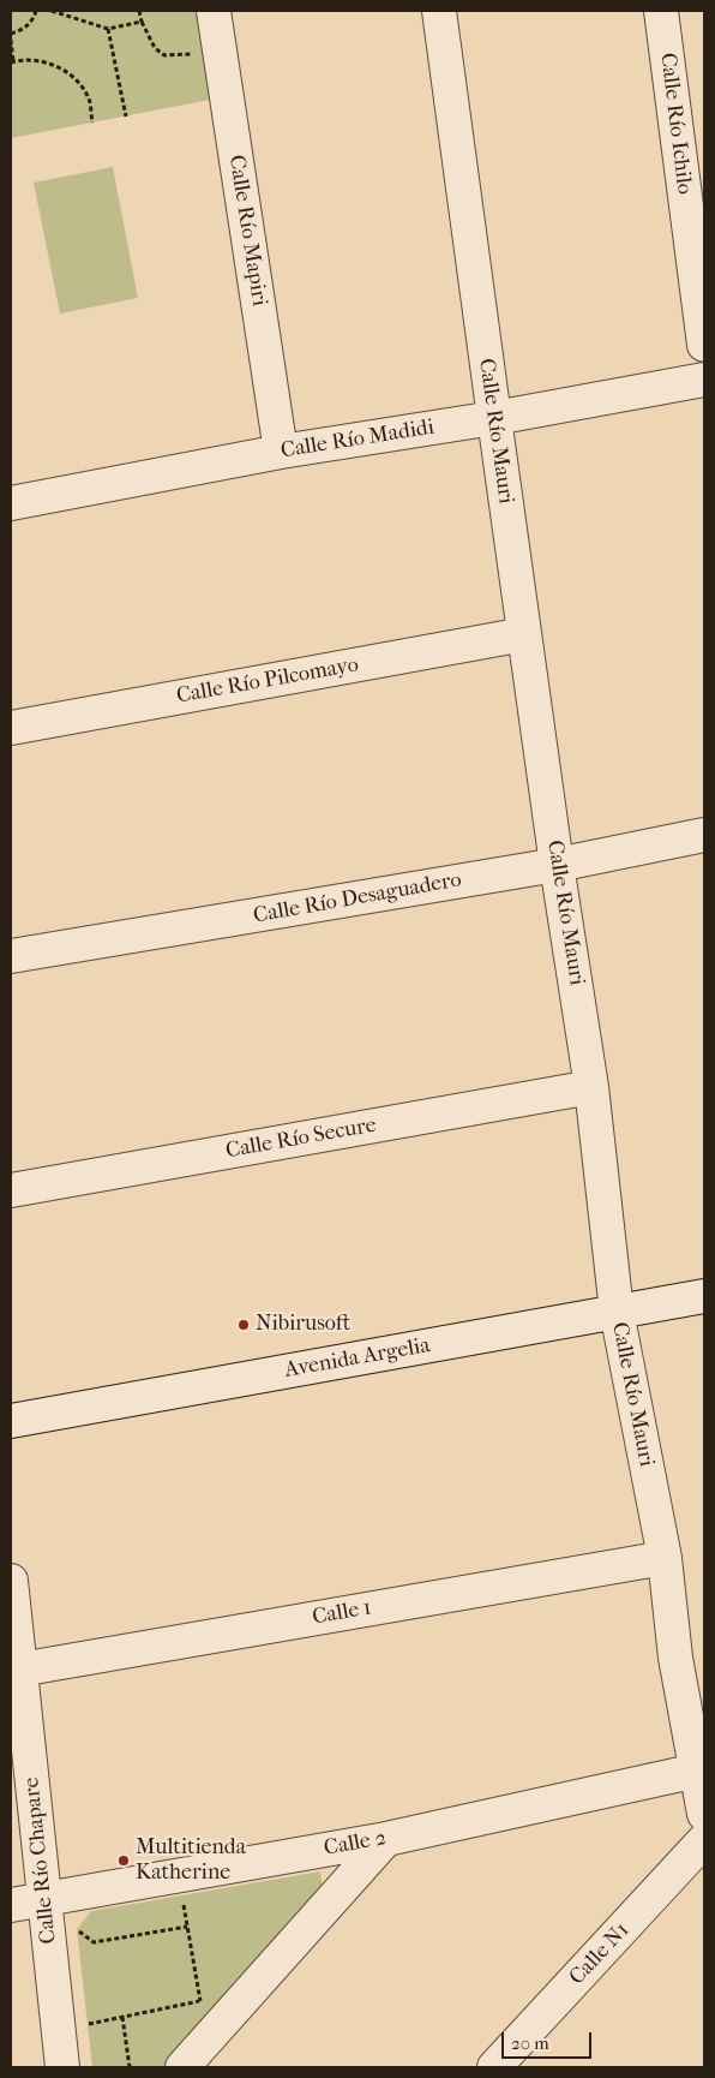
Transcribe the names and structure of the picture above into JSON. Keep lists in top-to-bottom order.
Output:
{
  "streets": {
    "street": [
      "Calle Río Ichilo",
      "Calle Río Mapiri",
      "Calle Río Mauri",
      "Calle Río Madidi",
      "Calle Río Pilcomayo",
      "Calle Río Desaguadero",
      "Calle Río Secure",
      "Avenida Argelia",
      "Calle 1",
      "Calle 2",
      "Calle Río Chapare",
      "Calle N1"
    ]
  },
  "crossings": [
    ["Calle Río Mapiri", "Calle Río Madidi"],
    ["Calle Río Mauri", "Calle Río Madidi"],
    ["Calle Río Mauri", "Calle Río Pilcomayo"],
    ["Calle Río Mauri", "Calle Río Desaguadero"],
    ["Calle Río Mauri", "Calle Río Secure"],
    ["Calle Río Mauri", "Avenida Argelia"],
    ["Calle Río Mauri", "Calle 1"],
    ["Calle Río Mauri", "Calle 2"],
    ["Calle 1", "Calle Río Chapare"],
    ["Calle 2", "Calle Río Chapare"]
  ],
  "places": ["Nibirusoft", "Multitienda Katherine"],
  "scale_bar": "20 m"
}
